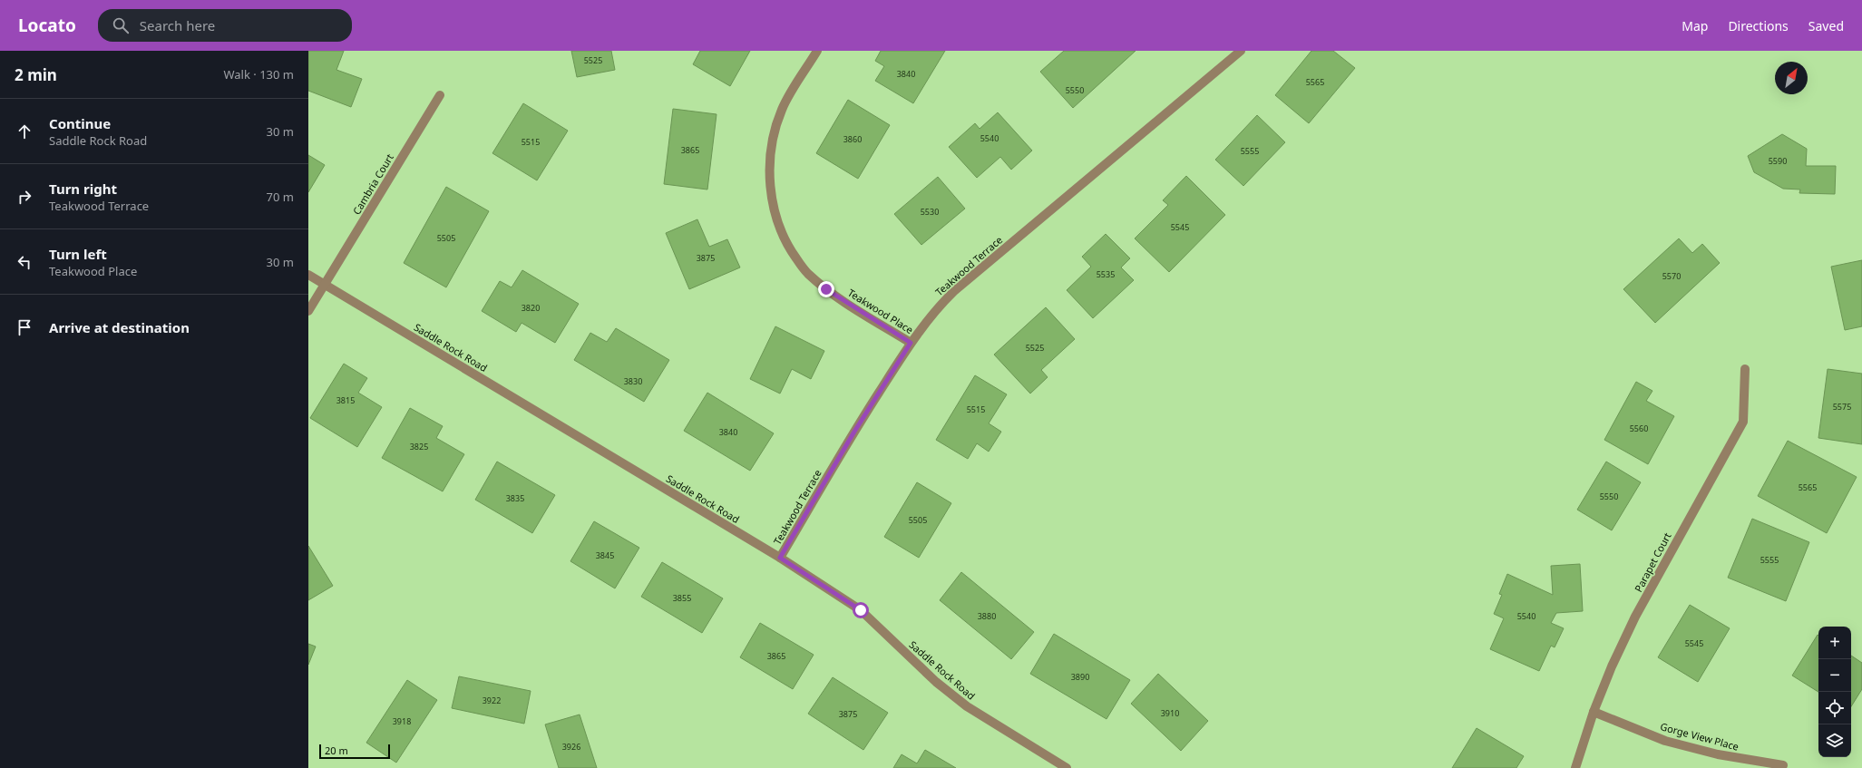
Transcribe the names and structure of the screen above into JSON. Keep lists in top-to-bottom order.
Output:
{
  "streets": {
    "street": [
      "Cambria Court",
      "Teakwood Terrace",
      "Teakwood Place",
      "Saddle Rock Road",
      "Parapet Court",
      "Gorge View Place"
    ]
  },
  "crossings": [
    ["Cambria Court", "Saddle Rock Road"],
    ["Teakwood Terrace", "Teakwood Place"],
    ["Teakwood Terrace", "Saddle Rock Road"],
    ["Parapet Court", "Gorge View Place"]
  ],
  "house_numbers": [
    "5525",
    "3840",
    "5565",
    "5550",
    "5540",
    "3860",
    "5515",
    "3865",
    "5555",
    "5590",
    "5530",
    "5545",
    "5505",
    "3875",
    "5535",
    "5570",
    "3820",
    "5525",
    "3830",
    "3815",
    "5575",
    "5515",
    "5560",
    "3840",
    "3825",
    "5565",
    "5550",
    "3835",
    "5505",
    "3845",
    "5555",
    "3855",
    "3880",
    "5540",
    "5545",
    "3865",
    "3890",
    "3922",
    "3910",
    "3875",
    "3918",
    "3926"
  ],
  "scale_bar": "20 m",
  "north": "top right",
  "page": {
    "header": "Locato",
    "search": "Search here",
    "nav": ["Map", "Directions", "Saved"],
    "heading": ["2 min", "Walk · 130 m"],
    "list": [
      ["Continue", "Saddle Rock Road", "30 m"],
      ["Turn right", "Teakwood Terrace", "70 m"],
      ["Turn left", "Teakwood Place", "30 m"],
      "Arrive at destination"
    ],
    "map_buttons": ["+", "−"],
    "scale": "20 m"
  }
}
